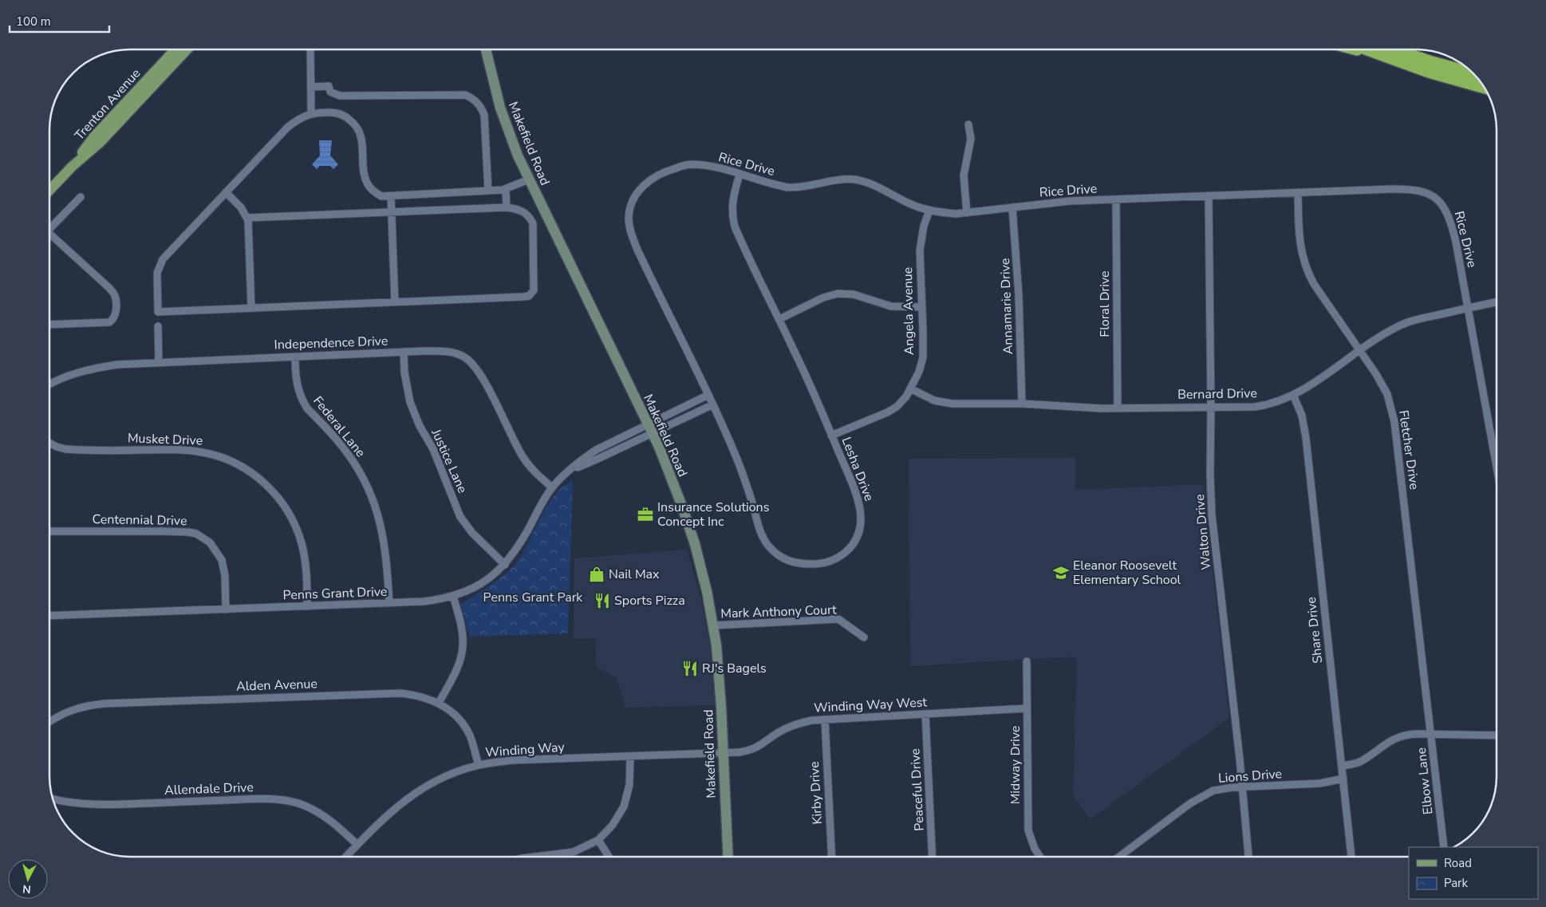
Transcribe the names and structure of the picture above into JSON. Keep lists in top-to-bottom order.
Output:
{
  "streets": {
    "main road": ["Trenton Avenue"],
    "street": [
      "Makefield Road",
      "Rice Drive",
      "Floral Drive",
      "Annamarie Drive",
      "Angela Avenue",
      "Independence Drive",
      "Bernard Drive",
      "Federal Lane",
      "Musket Drive",
      "Fletcher Drive",
      "Justice Lane",
      "Lesha Drive",
      "Centennial Drive",
      "Walton Drive",
      "Penns Grant Drive",
      "Mark Anthony Court",
      "Share Drive",
      "Alden Avenue",
      "Winding Way West",
      "Winding Way",
      "Midway Drive",
      "Lions Drive",
      "Elbow Lane",
      "Allendale Drive",
      "Peaceful Drive",
      "Kirby Drive"
    ]
  },
  "crossings": [
    ["Makefield Road", "Penns Grant Drive"],
    ["Makefield Road", "Mark Anthony Court"],
    ["Makefield Road", "Winding Way West"],
    ["Makefield Road", "Winding Way"],
    ["Rice Drive", "Floral Drive"],
    ["Rice Drive", "Annamarie Drive"],
    ["Rice Drive", "Angela Avenue"],
    ["Rice Drive", "Bernard Drive"],
    ["Rice Drive", "Fletcher Drive"],
    ["Rice Drive", "Lesha Drive"],
    ["Rice Drive", "Walton Drive"],
    ["Floral Drive", "Bernard Drive"],
    ["Annamarie Drive", "Bernard Drive"],
    ["Angela Avenue", "Bernard Drive"],
    ["Angela Avenue", "Lesha Drive"],
    ["Independence Drive", "Federal Lane"],
    ["Independence Drive", "Justice Lane"],
    ["Independence Drive", "Penns Grant Drive"],
    ["Bernard Drive", "Fletcher Drive"],
    ["Bernard Drive", "Walton Drive"],
    ["Bernard Drive", "Share Drive"],
    ["Federal Lane", "Penns Grant Drive"],
    ["Musket Drive", "Penns Grant Drive"],
    ["Fletcher Drive", "Elbow Lane"],
    ["Justice Lane", "Penns Grant Drive"],
    ["Centennial Drive", "Penns Grant Drive"],
    ["Walton Drive", "Lions Drive"],
    ["Share Drive", "Lions Drive"],
    ["Alden Avenue", "Winding Way"],
    ["Winding Way West", "Winding Way"],
    ["Winding Way West", "Midway Drive"],
    ["Winding Way West", "Peaceful Drive"],
    ["Winding Way West", "Kirby Drive"],
    ["Winding Way", "Allendale Drive"]
  ],
  "parks": ["Penns Grant Park"],
  "places": {
    "office": ["Insurance Solutions Concept Inc"],
    "school or university": ["Eleanor Roosevelt Elementary School"],
    "shop": ["Nail Max"],
    "restaurant": ["Sports Pizza", "RJ's Bagels"]
  },
  "legend": ["Road", "Park"],
  "scale_bar": "100 m",
  "north": "bottom"
}
